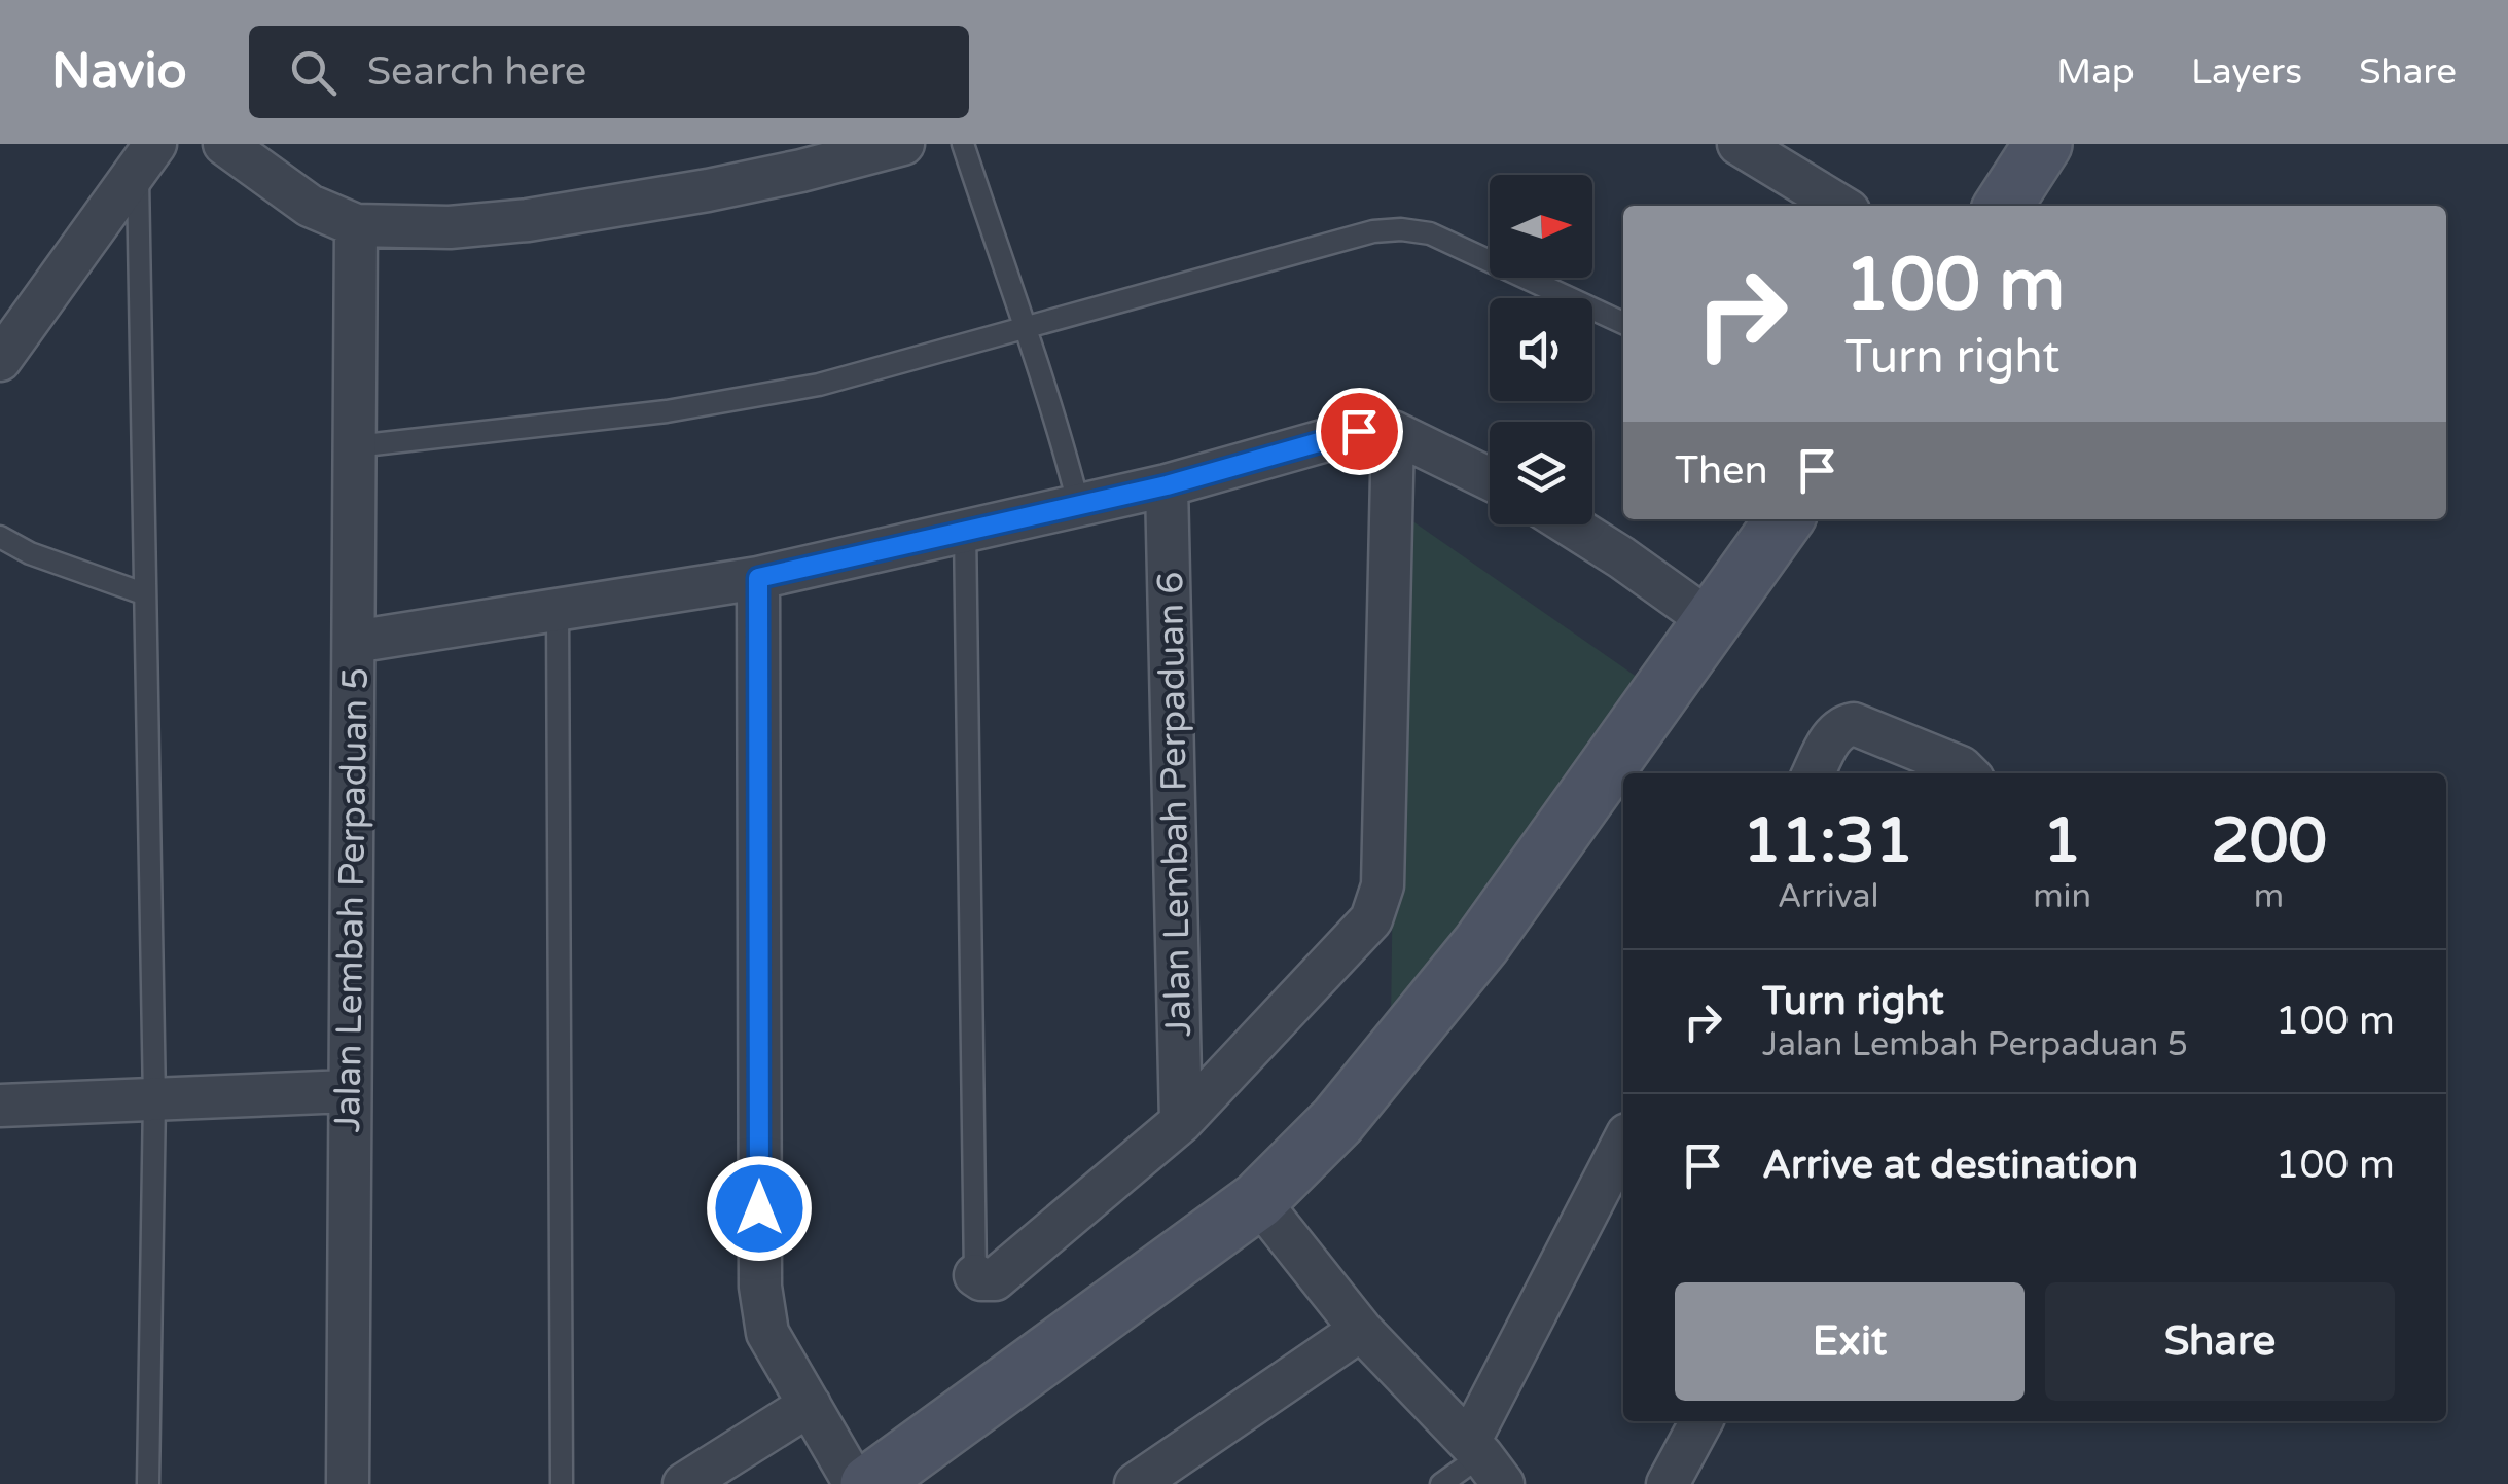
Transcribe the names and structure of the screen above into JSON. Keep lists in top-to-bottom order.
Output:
{
  "streets": {
    "street": ["Jalan Lembah Perpaduan 6", "Jalan Lembah Perpaduan 5"]
  },
  "crossings": [
    ["Jalan Lembah Perpaduan 6", "Jalan Lembah Perpaduan 5"]
  ],
  "north": "right",
  "page": {
    "header": "Navio",
    "search": "Search here",
    "nav": ["Map", "Layers", "Share"],
    "turn": ["100 m", "Turn right"],
    "then": "Then",
    "eta": [
      "11:31",
      "Arrival",
      "1",
      "min",
      "200",
      "m"
    ],
    "list": [
      {
        "name": "Turn right",
        "note": "Jalan Lembah Perpaduan 5",
        "value": "100 m"
      },
      {
        "name": "Arrive at destination",
        "value": "100 m"
      }
    ],
    "buttons": ["Exit", "Share"]
  }
}
